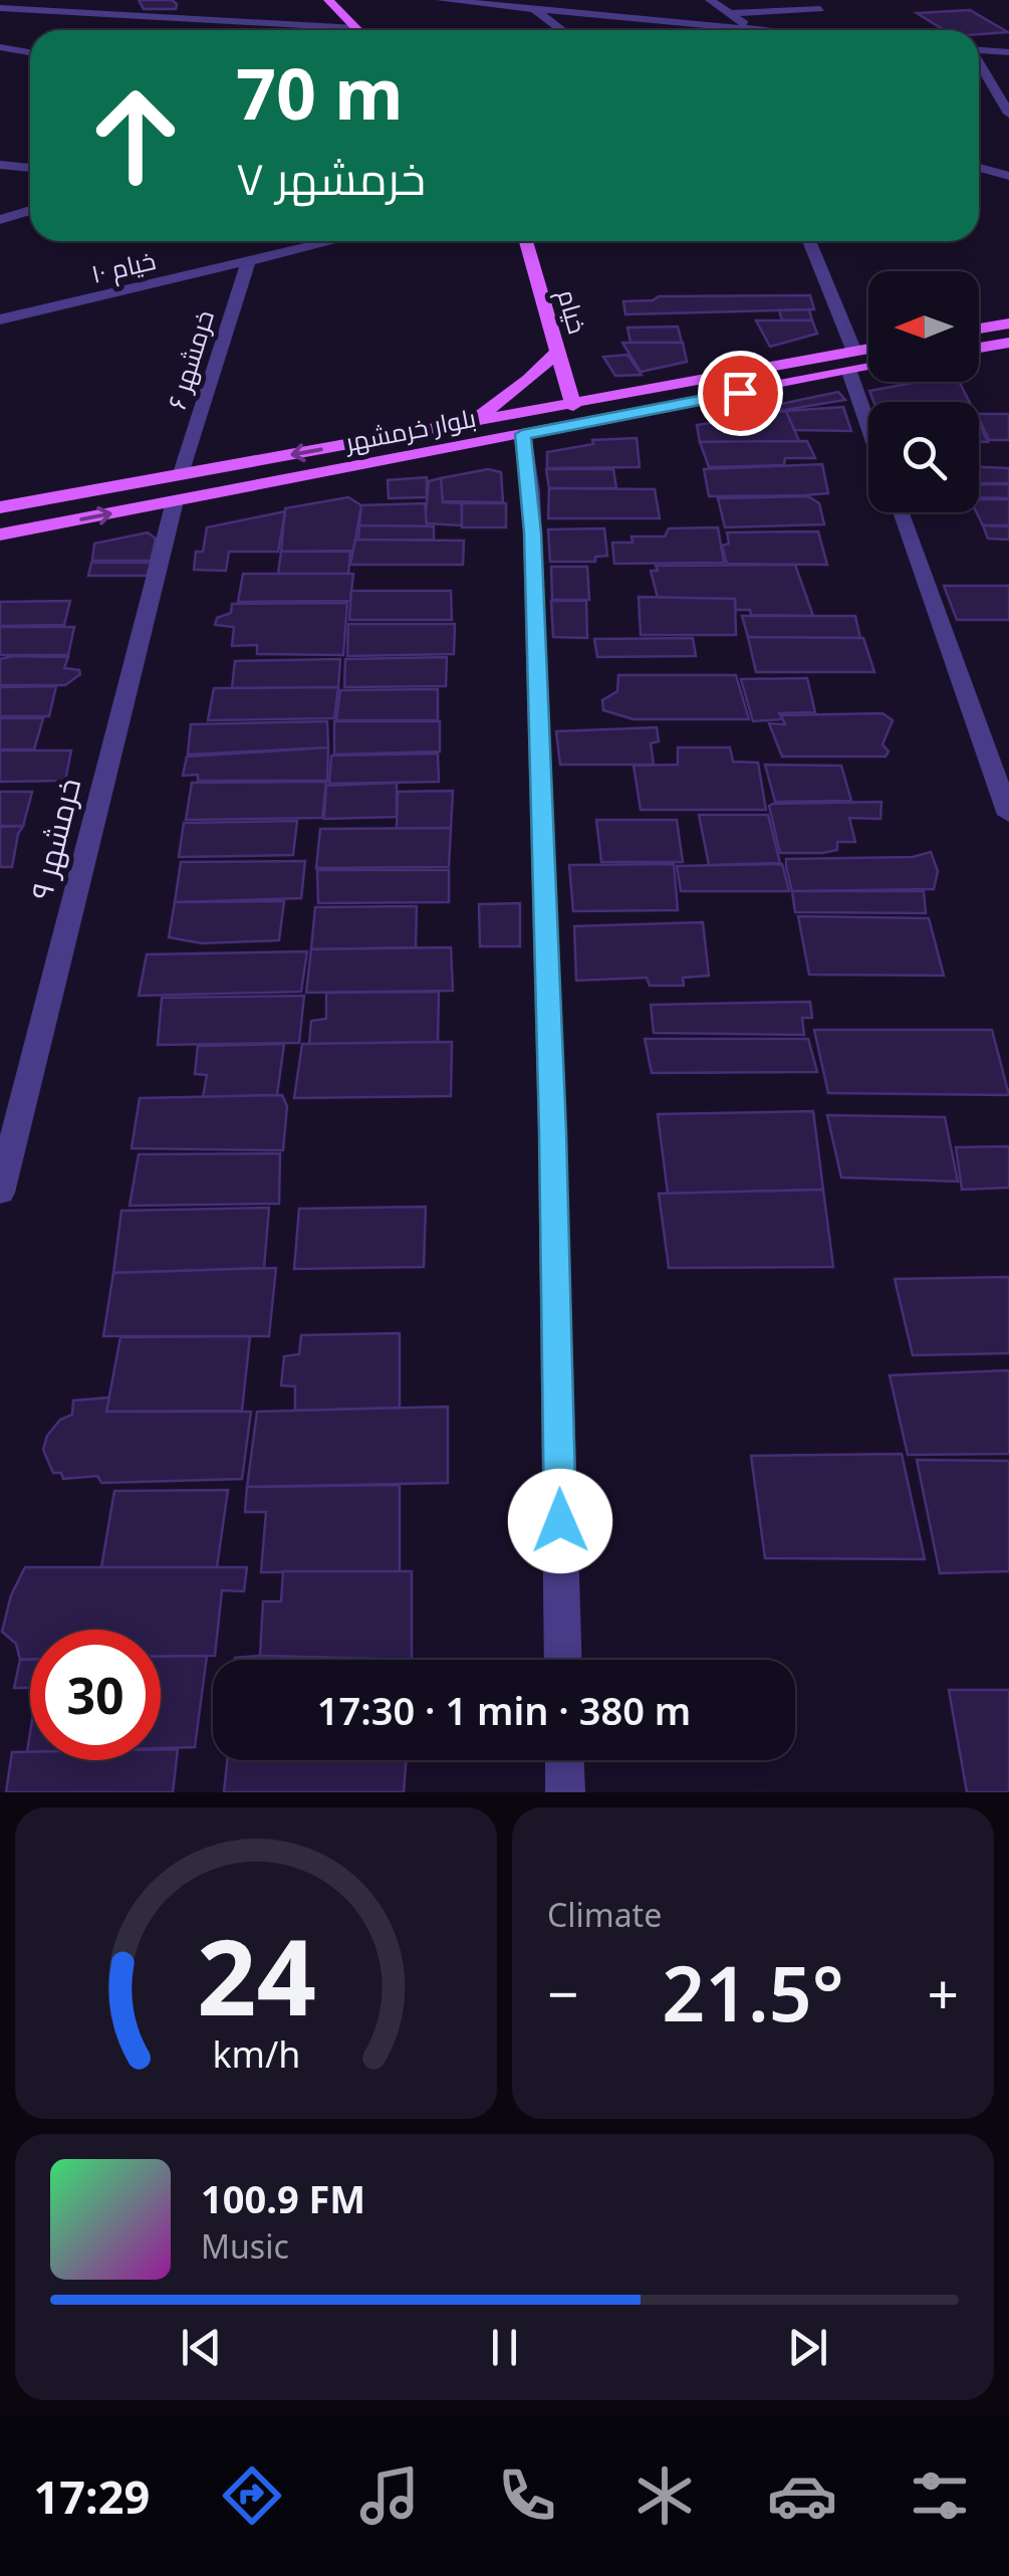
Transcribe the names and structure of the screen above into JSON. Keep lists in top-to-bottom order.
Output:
{
  "streets": {
    "main road": ["خیام", "بلوار خرمشهر"],
    "street": ["خیام ۱۰", "خرمشهر ۶", "خرمشهر ۹"]
  },
  "crossings": [
    ["خیام ۱۰", "خرمشهر ۶"],
    ["خیام", "بلوار خرمشهر"],
    ["خرمشهر ۶", "بلوار خرمشهر"],
    ["بلوار خرمشهر", "خرمشهر ۹"]
  ],
  "north": "left",
  "page": {
    "turn": ["70 m", "خرمشهر ۷"],
    "limit": "30",
    "trip": "17:30 · 1 min · 380 m",
    "tile": "Climate",
    "heat": ["−", "21.5°", "+"],
    "song": ["100.9 FM", "Music"],
    "tabs": "17:29",
    "gauge": ["24", "km/h"]
  }
}
